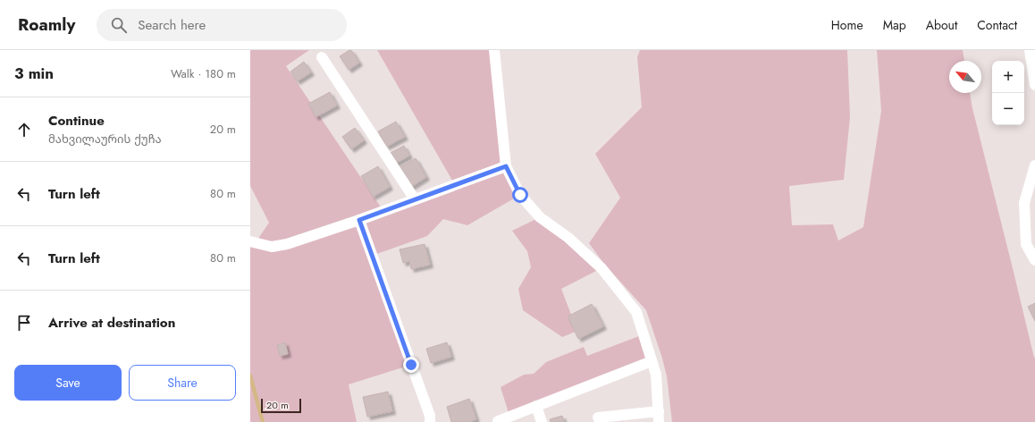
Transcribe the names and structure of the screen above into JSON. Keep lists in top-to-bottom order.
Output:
{
  "scale_bar": "20 m",
  "north": "top left",
  "page": {
    "header": "Roamly",
    "search": "Search here",
    "nav": [
      "Home",
      "Map",
      "About",
      "Contact"
    ],
    "heading": ["3 min", "Walk · 180 m"],
    "map_buttons": ["+", "−"],
    "list": [
      ["Continue", "მახვილაურის ქუჩა", "20 m"],
      ["Turn left", "80 m"],
      ["Turn left", "80 m"],
      "Arrive at destination"
    ],
    "buttons": ["Save", "Share"],
    "scale": "20 m"
  }
}
